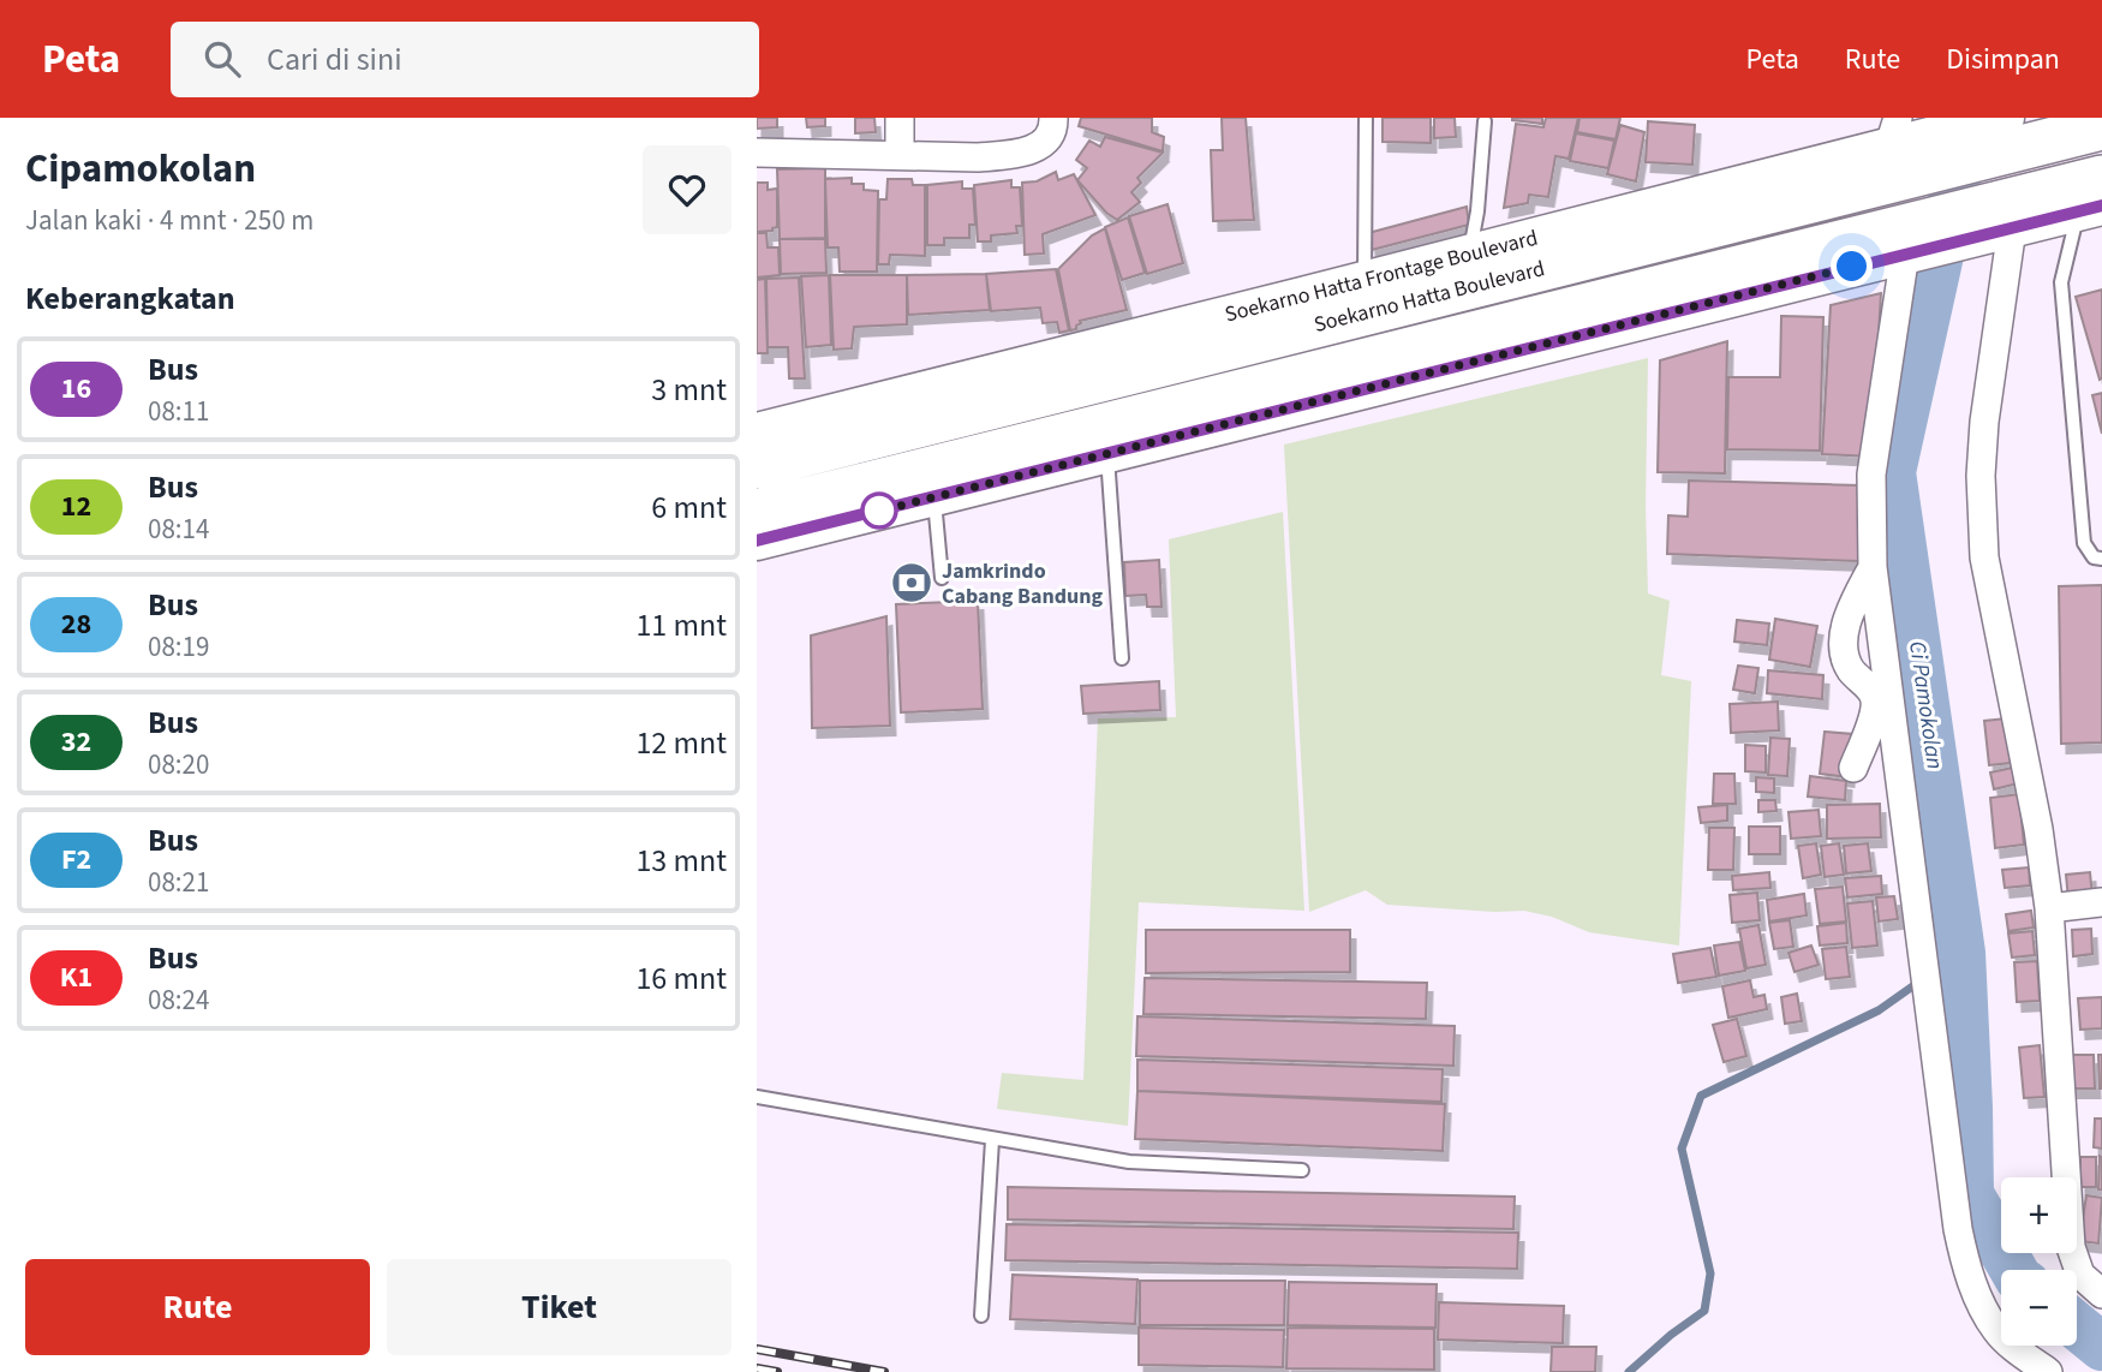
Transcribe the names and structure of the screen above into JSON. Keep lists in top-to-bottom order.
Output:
{
  "streets": {
    "highway": ["Soekarno Hatta Boulevard"],
    "main road": ["Soekarno Hatta Frontage Boulevard"]
  },
  "crossings": [
    ["Soekarno Hatta Frontage Boulevard", "Soekarno Hatta Boulevard"]
  ],
  "water": ["Ci Pamokolan"],
  "places": {
    "bank": ["Jamkrindo Cabang Bandung"]
  },
  "lines": ["bus line 16"],
  "page": {
    "header": "Peta",
    "search": "Cari di sini",
    "nav": ["Peta", "Rute", "Disimpan"],
    "heading": [
      ["Cipamokolan", "Jalan kaki · 4 mnt · 250 m"],
      "Keberangkatan"
    ],
    "list": [
      {
        "mark": "16",
        "name": "Bus",
        "note": "08:11",
        "value": "3 mnt"
      },
      {
        "mark": "12",
        "name": "Bus",
        "note": "08:14",
        "value": "6 mnt"
      },
      {
        "mark": "28",
        "name": "Bus",
        "note": "08:19",
        "value": "11 mnt"
      },
      {
        "mark": "32",
        "name": "Bus",
        "note": "08:20",
        "value": "12 mnt"
      },
      {
        "mark": "F2",
        "name": "Bus",
        "note": "08:21",
        "value": "13 mnt"
      },
      {
        "mark": "K1",
        "name": "Bus",
        "note": "08:24",
        "value": "16 mnt"
      }
    ],
    "map_buttons": ["+", "−"],
    "buttons": ["Rute", "Tiket"]
  }
}
